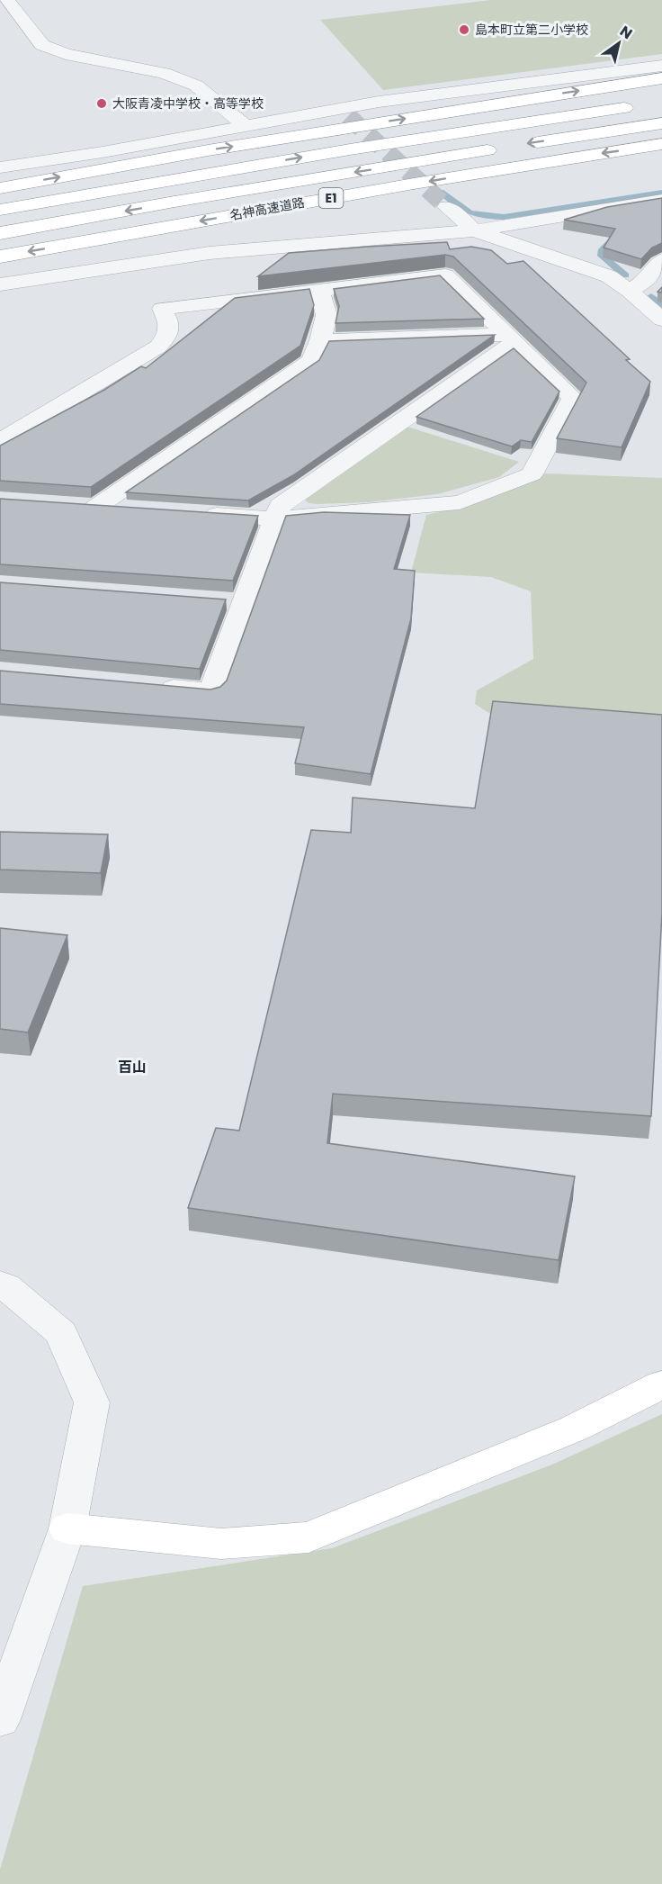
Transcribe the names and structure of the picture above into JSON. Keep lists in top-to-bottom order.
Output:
{
  "streets": {
    "main road": ["E1", "名神高速道路"]
  },
  "districts": ["百山"],
  "places": ["島本町立第二小学校", "大阪青凌中学校・高等学校"],
  "north": "top right"
}
